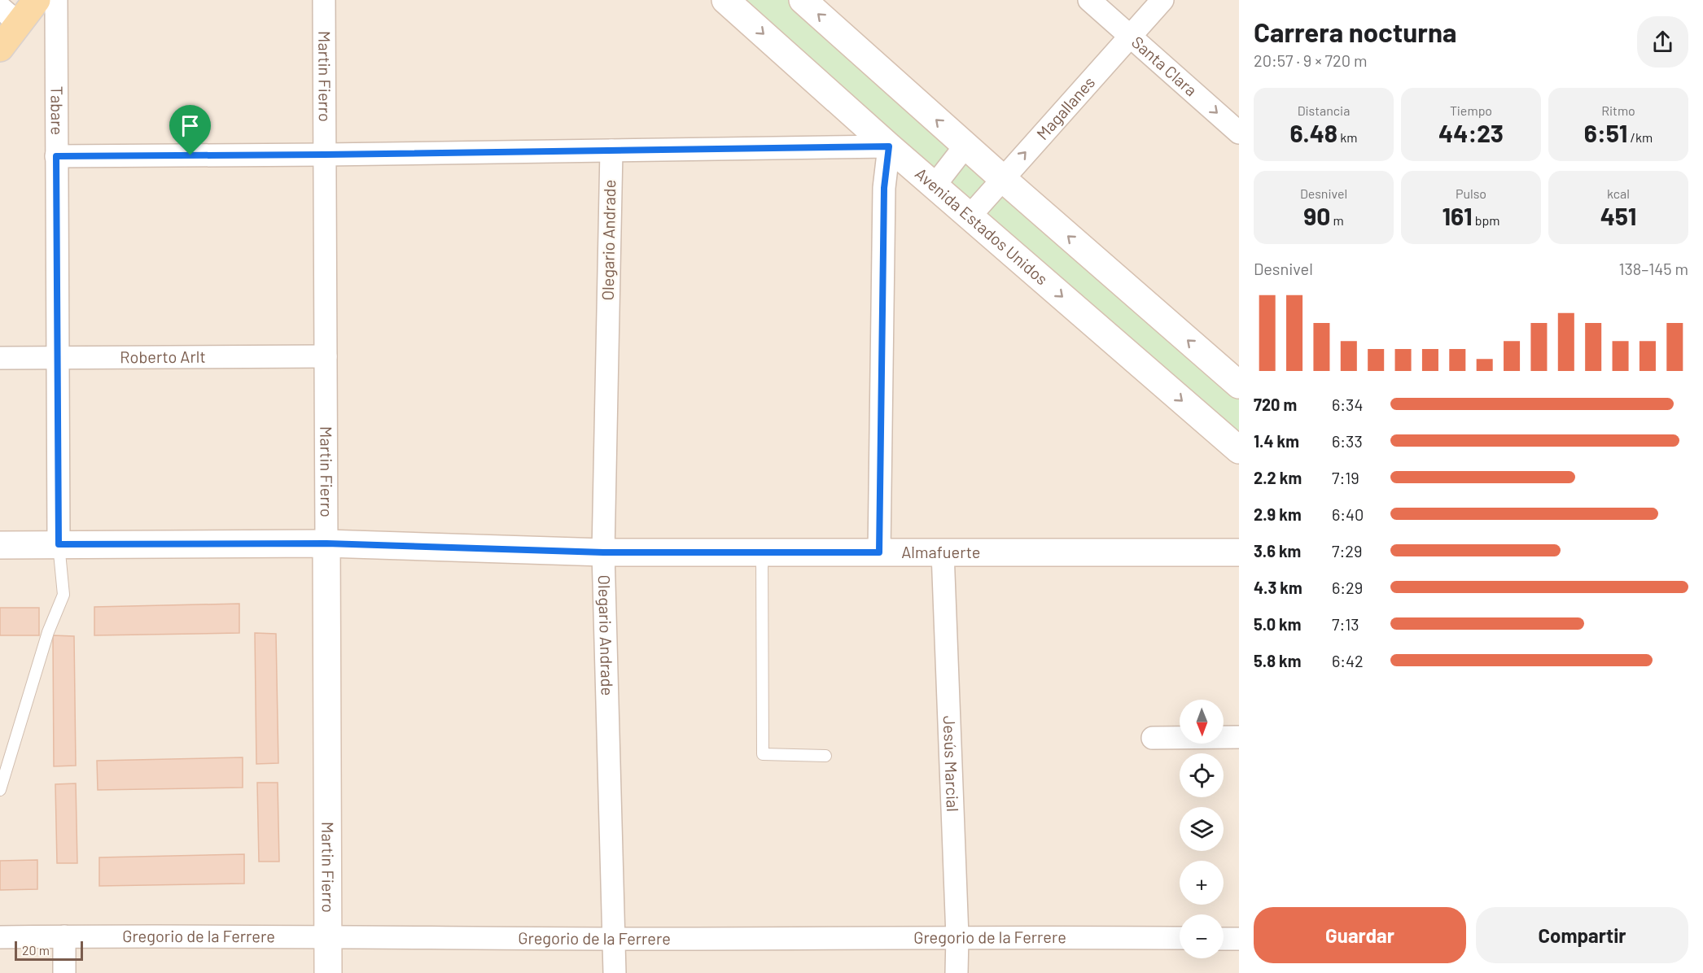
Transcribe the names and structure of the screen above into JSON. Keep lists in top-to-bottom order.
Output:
{
  "streets": {
    "street": [
      "Santa Clara",
      "Martin Fierro",
      "Magallanes",
      "Tabare",
      "Avenida Estados Unidos",
      "Olegario Andrade",
      "Roberto Arlt",
      "Almafuerte",
      "Jesús Marcial",
      "Gregorio de la Ferrere"
    ]
  },
  "crossings": [
    ["Santa Clara", "Magallanes"],
    ["Martin Fierro", "Roberto Arlt"],
    ["Martin Fierro", "Almafuerte"],
    ["Martin Fierro", "Gregorio de la Ferrere"],
    ["Magallanes", "Avenida Estados Unidos"],
    ["Tabare", "Roberto Arlt"],
    ["Tabare", "Almafuerte"],
    ["Olegario Andrade", "Almafuerte"],
    ["Olegario Andrade", "Gregorio de la Ferrere"],
    ["Almafuerte", "Jesús Marcial"],
    ["Jesús Marcial", "Gregorio de la Ferrere"]
  ],
  "one_way": ["Magallanes"],
  "scale_bar": "20 m",
  "north": "bottom",
  "page": {
    "heading": ["Carrera nocturna", "20:57 · 9 × 720 m"],
    "stats": [
      ["Distancia", "6.48 km"],
      ["Tiempo", "44:23"],
      ["Ritmo", "6:51 /km"],
      ["Desnivel", "90 m"],
      ["Pulso", "161 bpm"],
      ["kcal", "451"]
    ],
    "chart": ["Desnivel", "138–145 m"],
    "list": [
      {
        "name": "720 m",
        "note": "6:34"
      },
      {
        "name": "1.4 km",
        "note": "6:33"
      },
      {
        "name": "2.2 km",
        "note": "7:19"
      },
      {
        "name": "2.9 km",
        "note": "6:40"
      },
      {
        "name": "3.6 km",
        "note": "7:29"
      },
      {
        "name": "4.3 km",
        "note": "6:29"
      },
      {
        "name": "5.0 km",
        "note": "7:13"
      },
      {
        "name": "5.8 km",
        "note": "6:42"
      }
    ],
    "map_buttons": ["+", "−"],
    "buttons": ["Guardar", "Compartir"],
    "scale": "20 m"
  }
}
